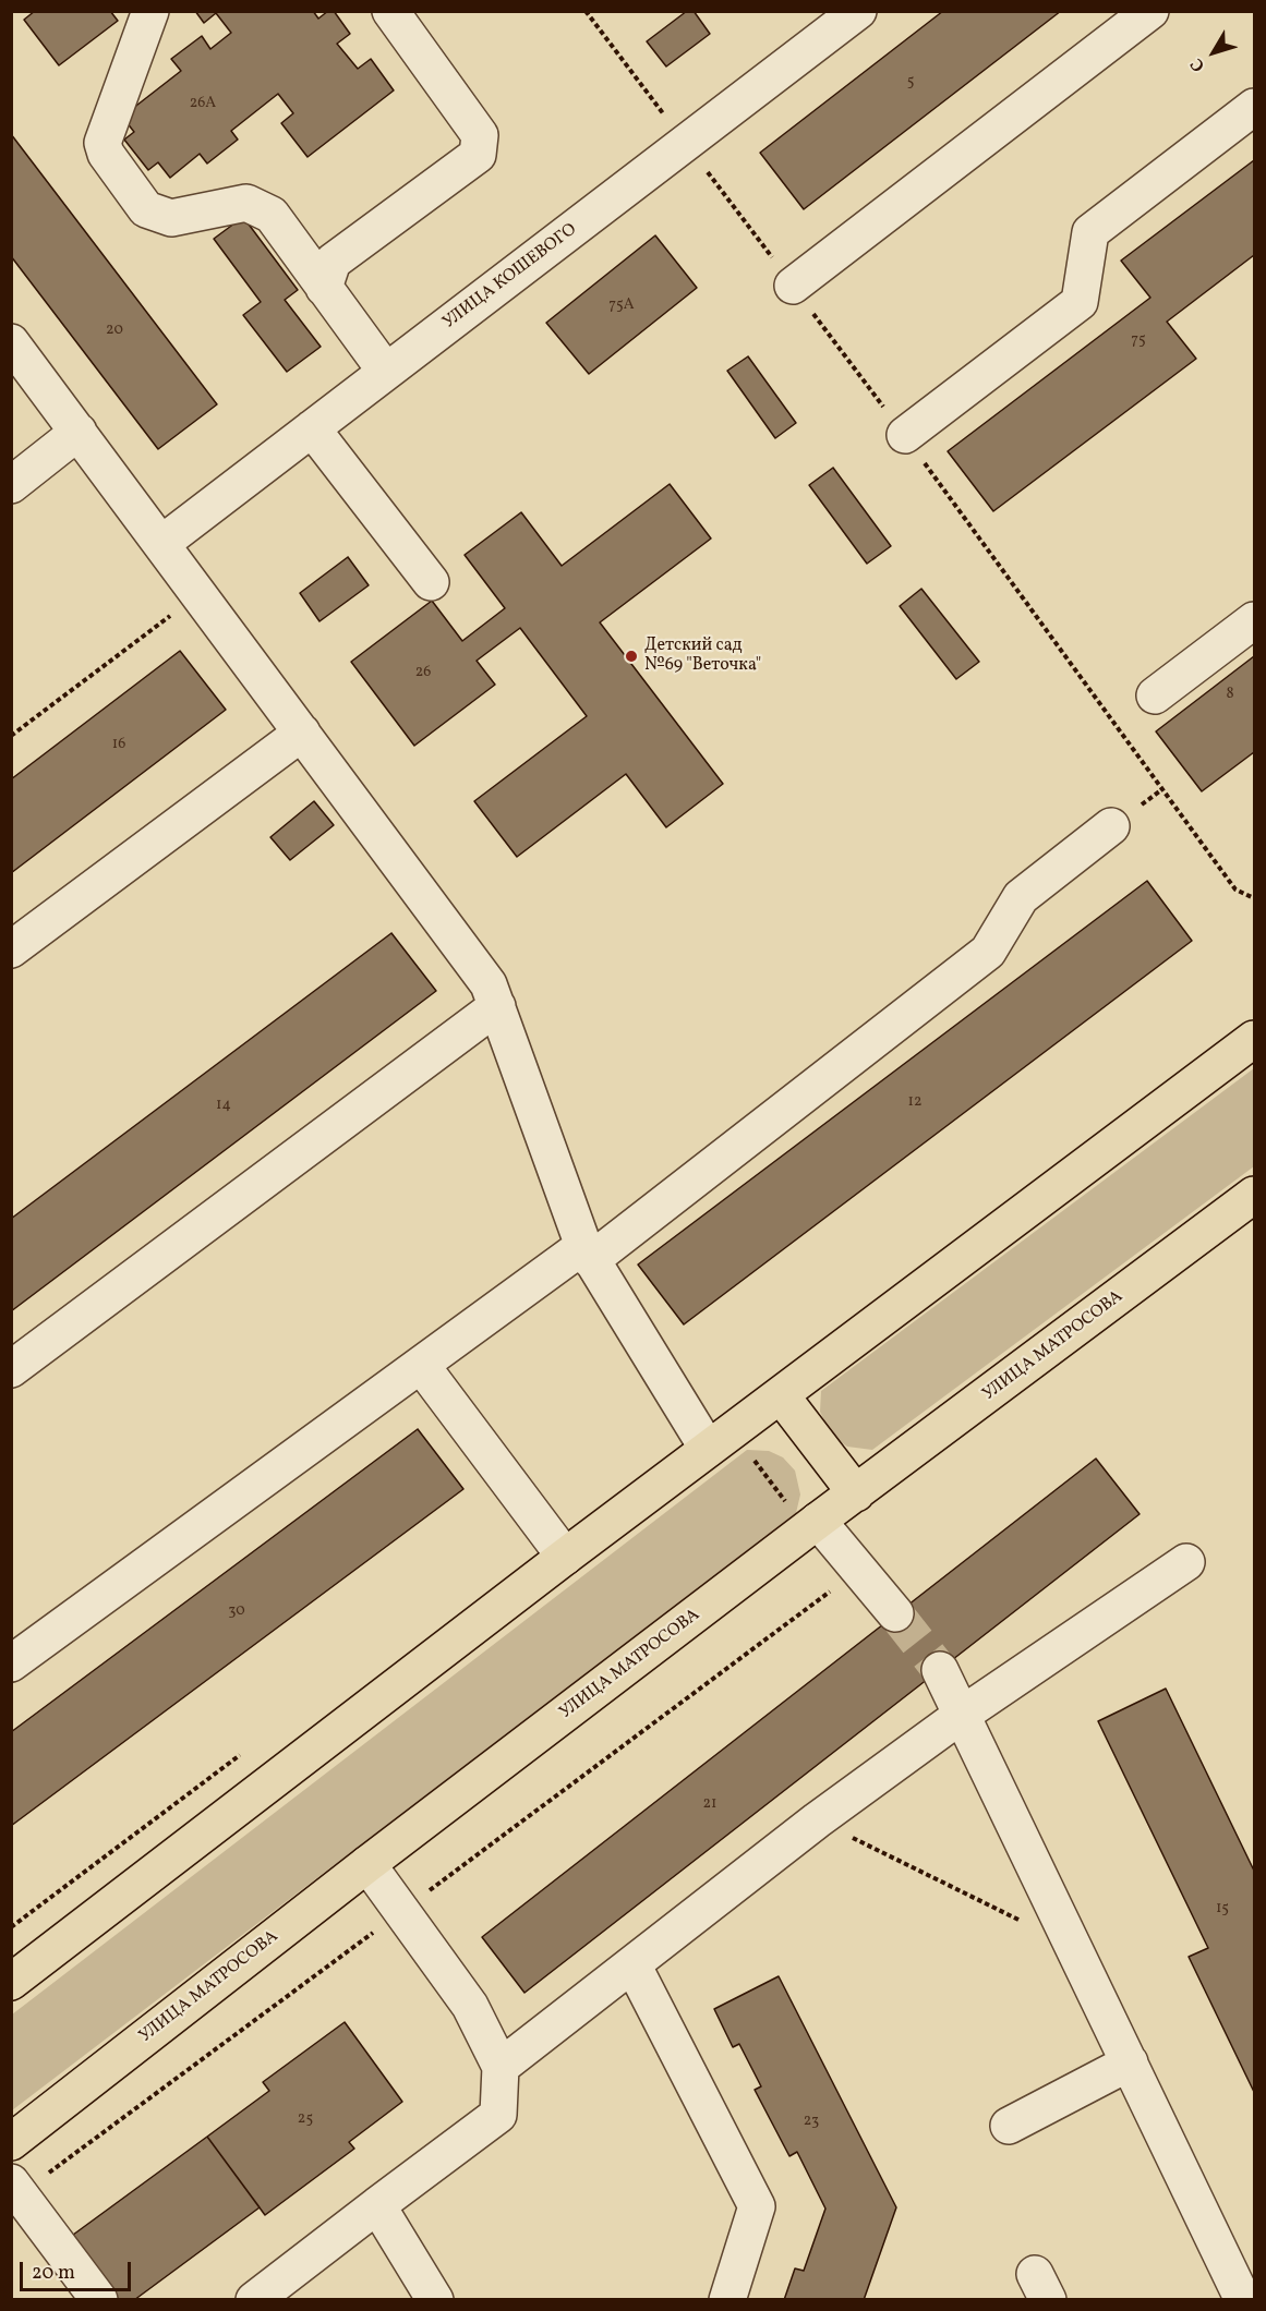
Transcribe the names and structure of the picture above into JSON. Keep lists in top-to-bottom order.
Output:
{
  "streets": {
    "main road": ["УЛИЦА МАТРОСОВА"],
    "street": ["УЛИЦА КОШЕВОГО"]
  },
  "places": ["Детский сад №69 \"Веточка\""],
  "house_numbers": [
    "5",
    "26А",
    "75А",
    "20",
    "75",
    "26",
    "8",
    "16",
    "12",
    "14",
    "30",
    "21",
    "15",
    "25",
    "23"
  ],
  "scale_bar": "20 m",
  "north": "bottom left"
}
